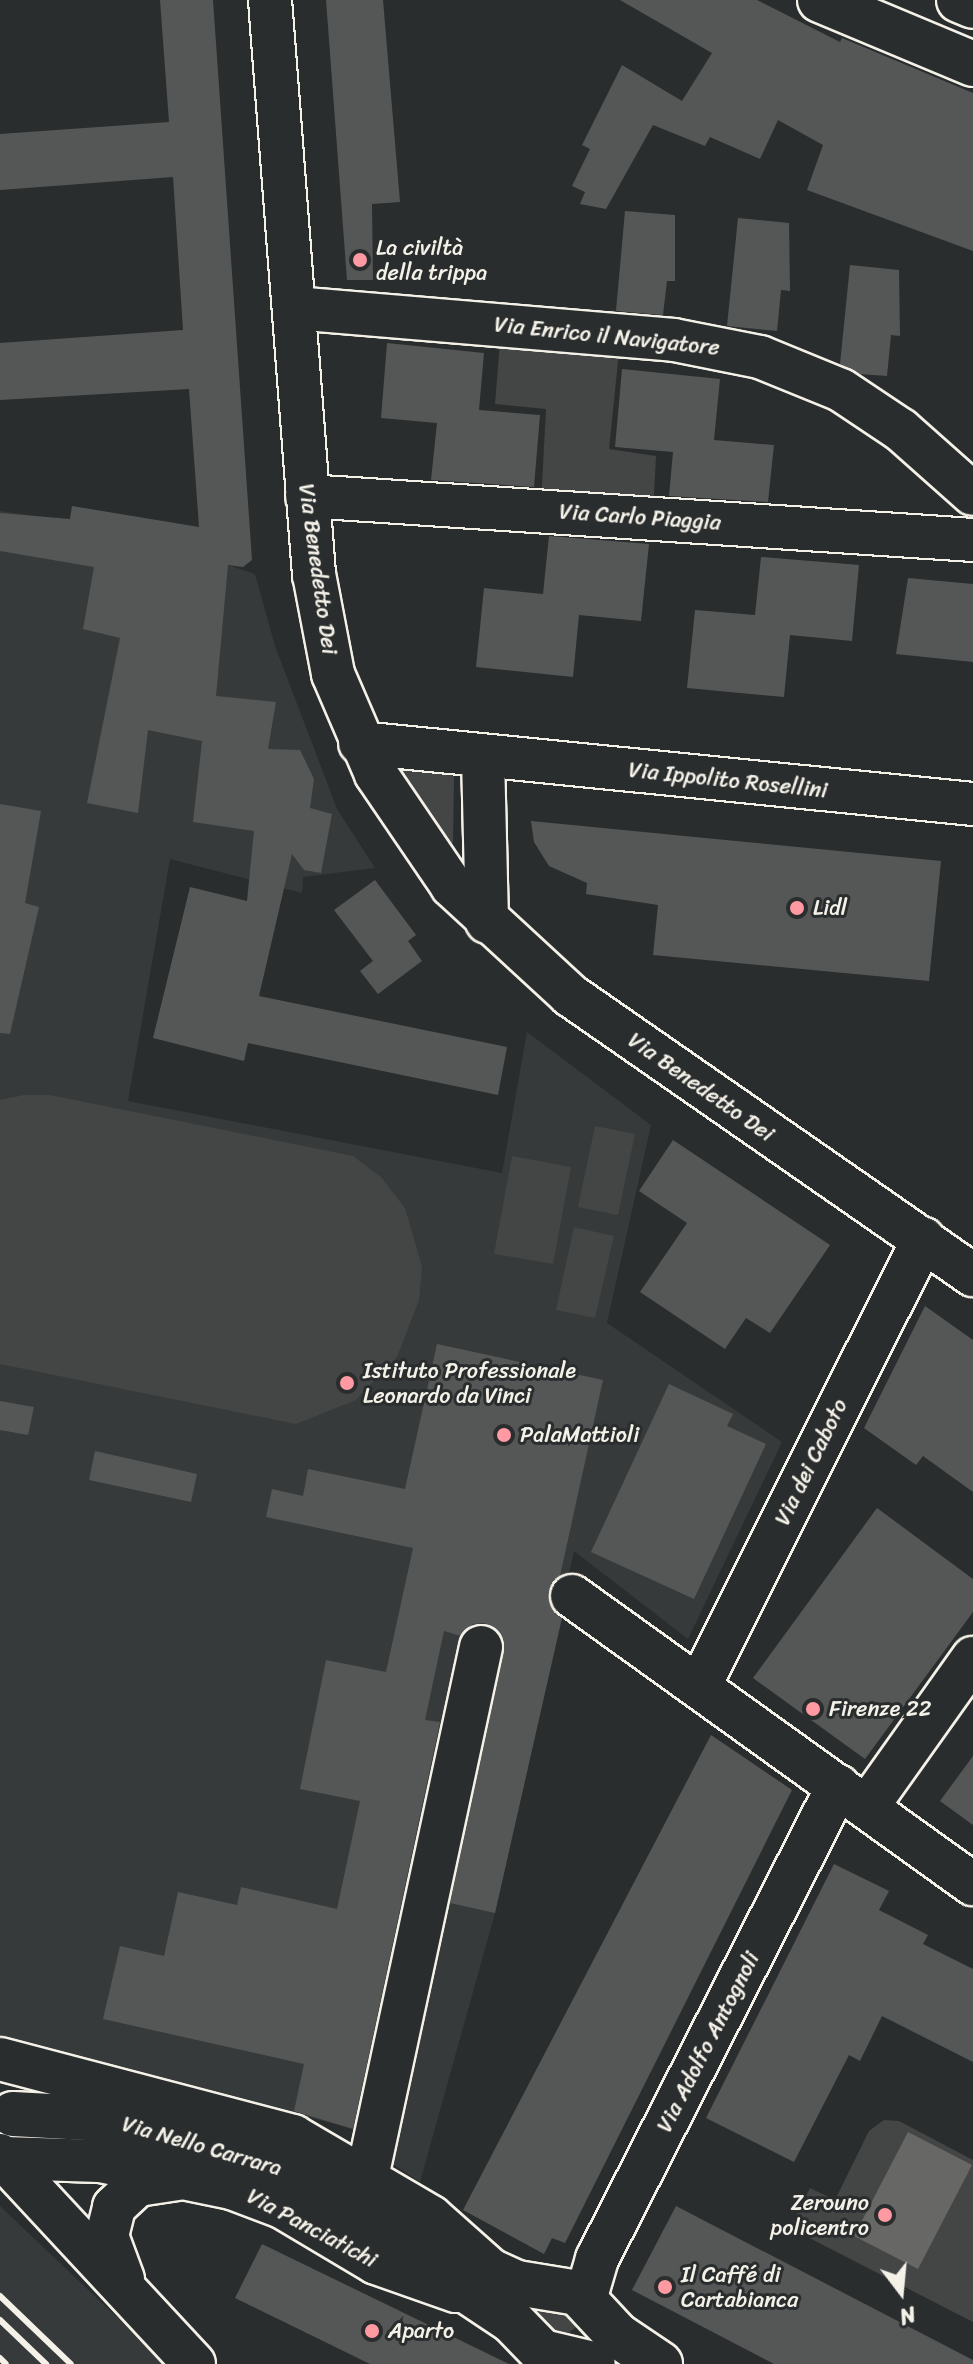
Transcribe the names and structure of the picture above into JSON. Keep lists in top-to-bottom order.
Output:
{
  "streets": {
    "main road": ["Via Nello Carrara", "Via Panciatichi"],
    "street": [
      "Via Enrico il Navigatore",
      "Via Carlo Piaggia",
      "Via Benedetto Dei",
      "Via Ippolito Rosellini",
      "Via dei Caboto",
      "Via Adolfo Antognoli"
    ]
  },
  "crossings": [
    ["Via Enrico il Navigatore", "Via Benedetto Dei"],
    ["Via Carlo Piaggia", "Via Benedetto Dei"],
    ["Via Benedetto Dei", "Via Ippolito Rosellini"],
    ["Via Benedetto Dei", "Via dei Caboto"],
    ["Via Adolfo Antognoli", "Via Panciatichi"],
    ["Via Nello Carrara", "Via Panciatichi"]
  ],
  "places": [
    "La civiltà della trippa",
    "Lidl",
    "Istituto Professionale Leonardo da Vinci",
    "PalaMattioli",
    "Firenze 22",
    "Zerouno policentro",
    "Il Caffé di Cartabianca",
    "Aparto"
  ],
  "north": "bottom"
}
